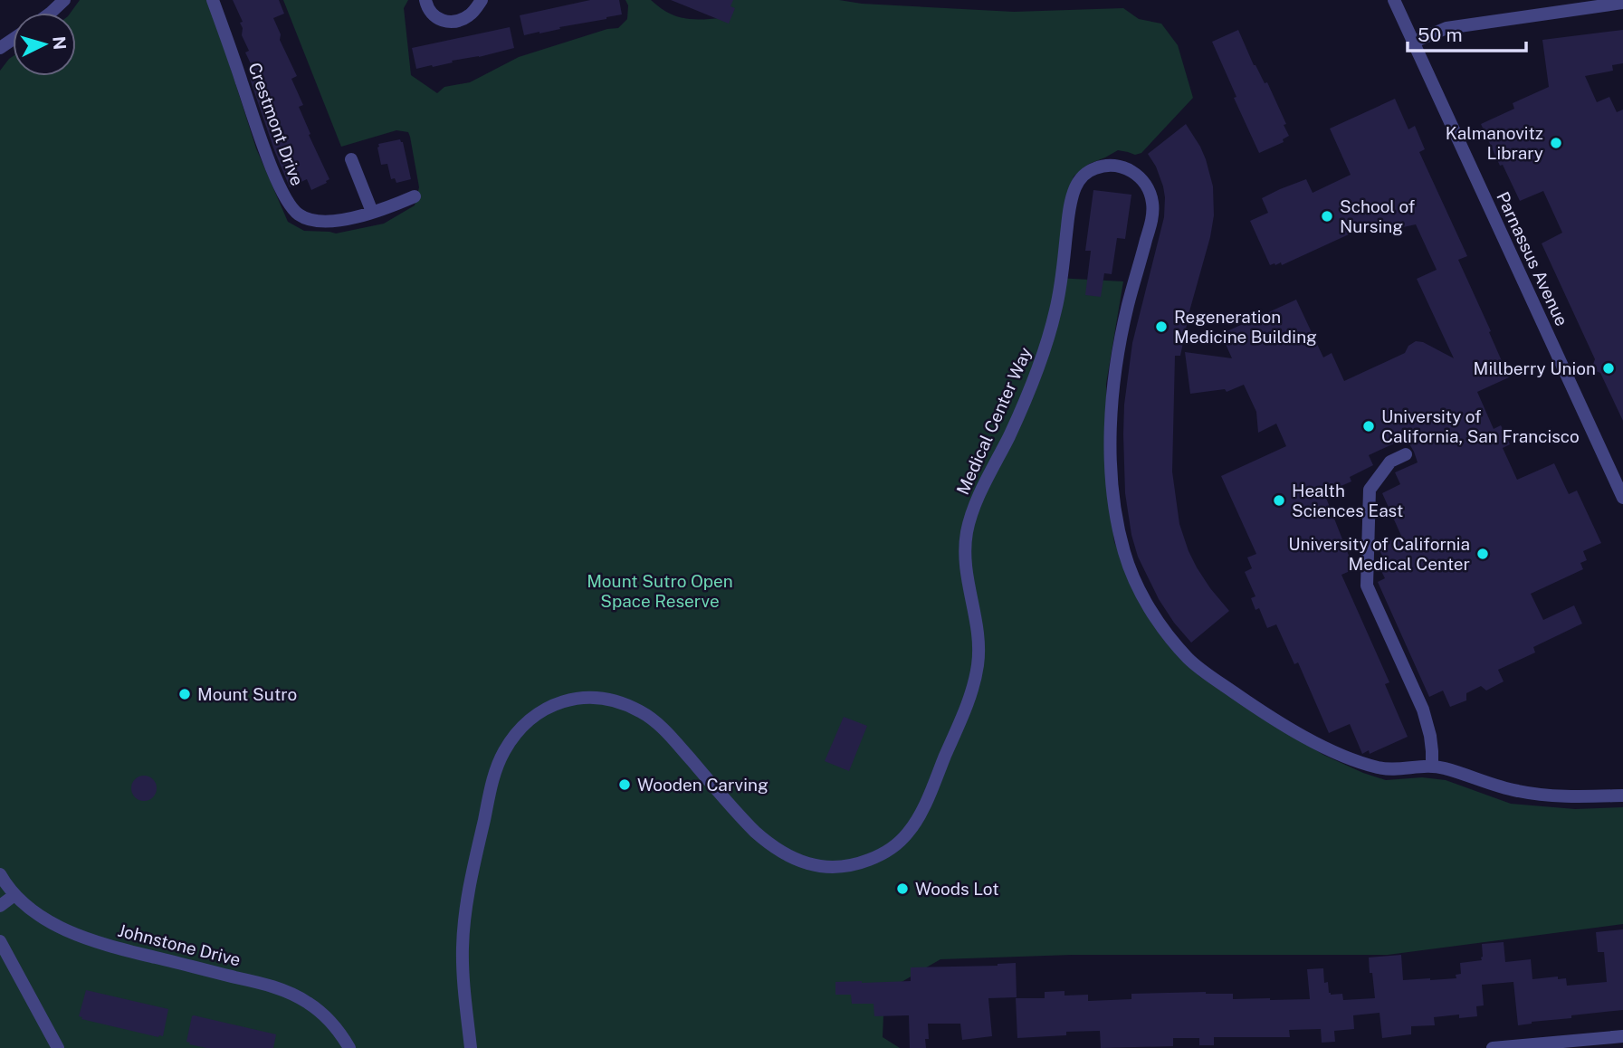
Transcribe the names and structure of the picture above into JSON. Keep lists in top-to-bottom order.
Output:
{
  "streets": {
    "street": [
      "Crestmont Drive",
      "Parnassus Avenue",
      "Medical Center Way",
      "Johnstone Drive"
    ]
  },
  "parks": ["Mount Sutro Open Space Reserve"],
  "places": [
    "Kalmanovitz Library",
    "School of Nursing",
    "Regeneration Medicine Building",
    "Millberry Union",
    "University of California, San Francisco",
    "Health Sciences East",
    "University of California Medical Center",
    "Mount Sutro",
    "Wooden Carving",
    "Woods Lot"
  ],
  "scale_bar": "50 m",
  "north": "right"
}
